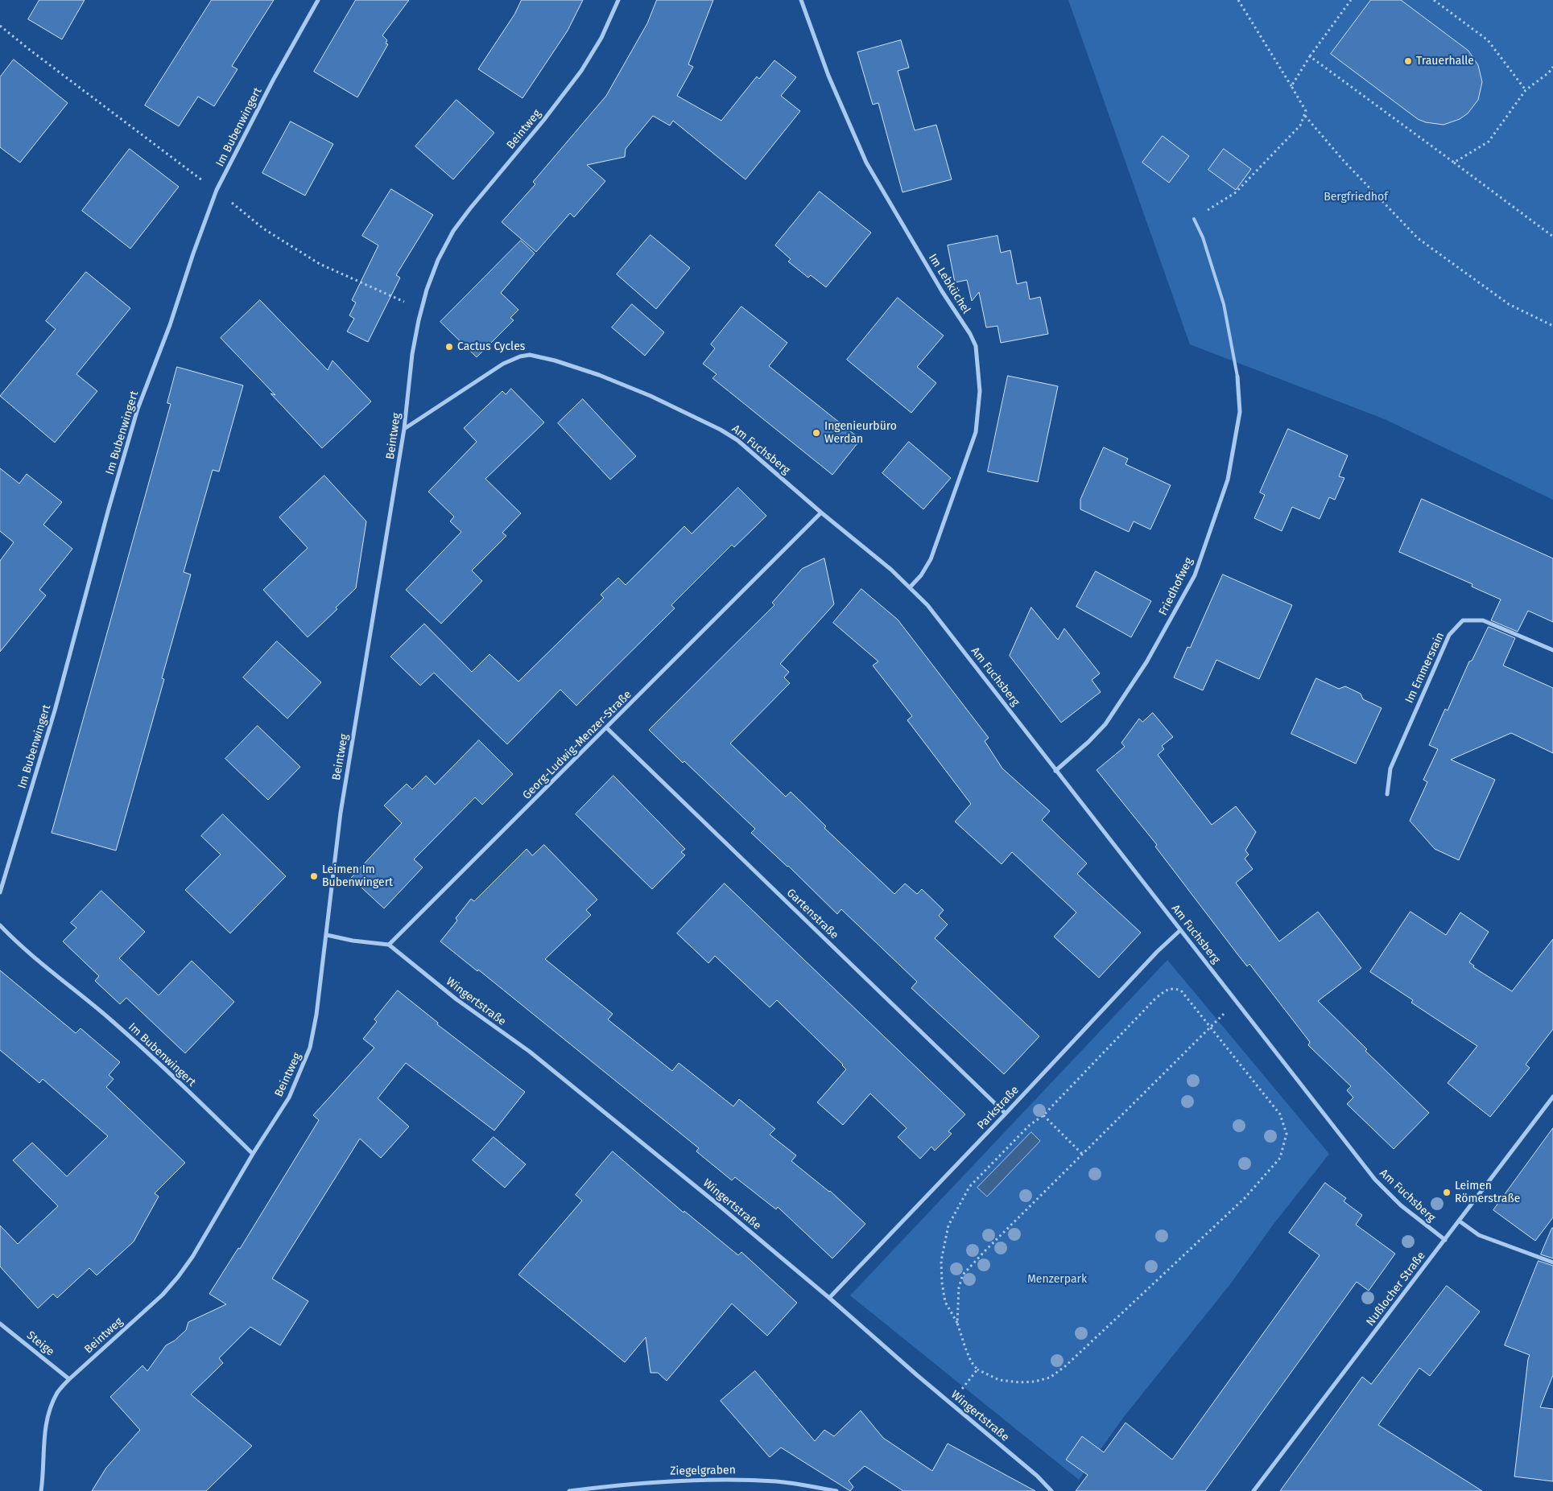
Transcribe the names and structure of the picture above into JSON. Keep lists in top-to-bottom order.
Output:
{
  "streets": {
    "street": [
      "Im Bubenwingert",
      "Beintweg",
      "Im Lebküchel",
      "Am Fuchsberg",
      "Friedhofweg",
      "Im Emmersrain",
      "Georg-Ludwig-Menzer-Straße",
      "Gartenstraße",
      "Wingertstraße",
      "Parkstraße",
      "Nußlocher Straße",
      "Steige",
      "Ziegelgraben"
    ]
  },
  "crossings": [
    ["Im Bubenwingert", "Beintweg"],
    ["Beintweg", "Am Fuchsberg"],
    ["Beintweg", "Steige"],
    ["Im Lebküchel", "Am Fuchsberg"],
    ["Am Fuchsberg", "Friedhofweg"],
    ["Am Fuchsberg", "Georg-Ludwig-Menzer-Straße"],
    ["Am Fuchsberg", "Parkstraße"],
    ["Am Fuchsberg", "Nußlocher Straße"],
    ["Georg-Ludwig-Menzer-Straße", "Gartenstraße"],
    ["Georg-Ludwig-Menzer-Straße", "Wingertstraße"],
    ["Gartenstraße", "Parkstraße"],
    ["Wingertstraße", "Parkstraße"]
  ],
  "parks": ["Bergfriedhof", "Menzerpark"],
  "places": [
    "Trauerhalle",
    "Cactus Cycles",
    "Ingenieurbüro Werdan",
    "Leimen Im Bubenwingert",
    "Leimen Römerstraße"
  ]
}
